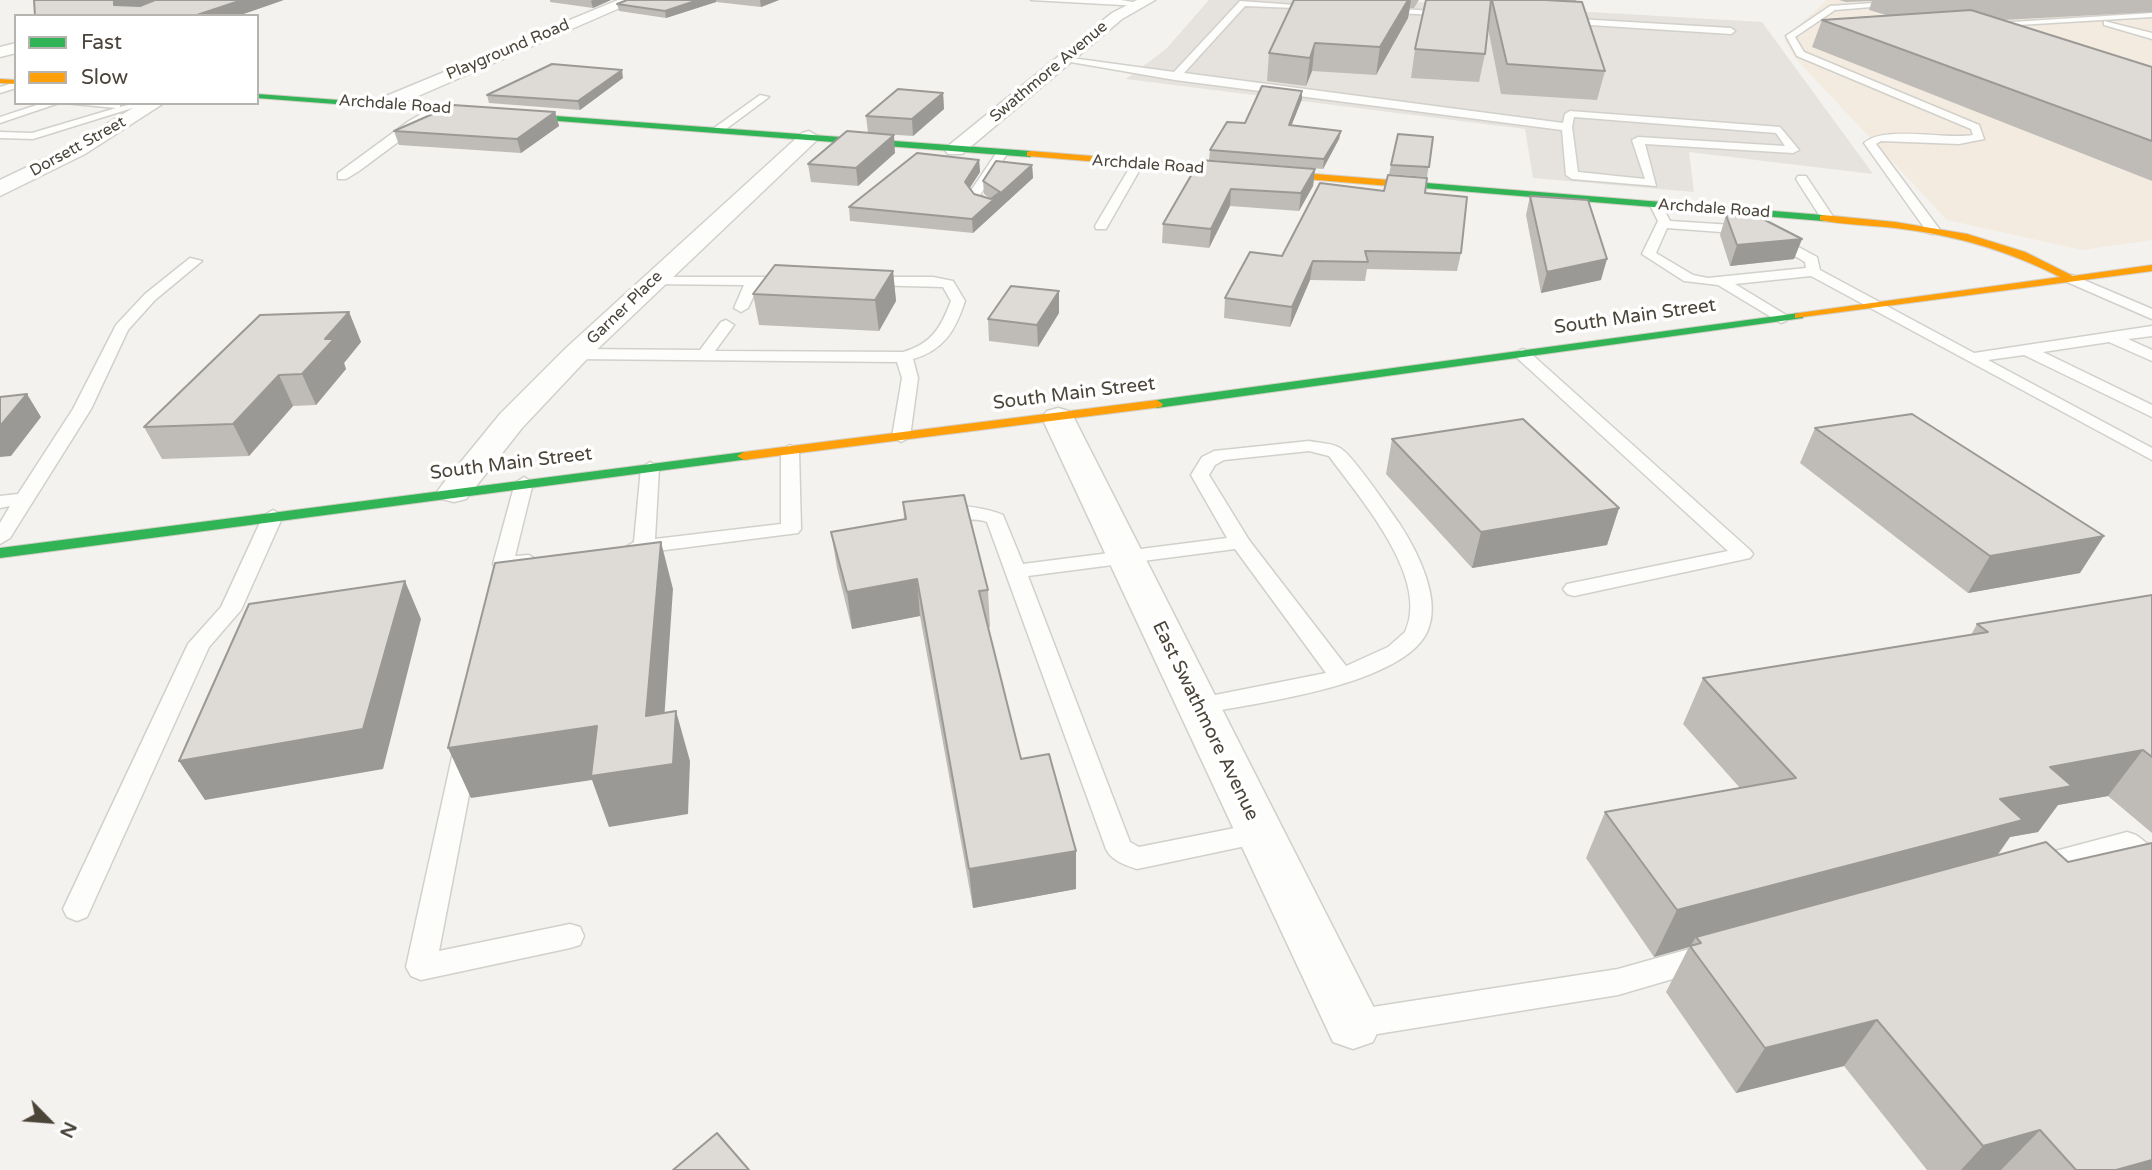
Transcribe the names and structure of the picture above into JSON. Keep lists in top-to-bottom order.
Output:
{
  "streets": {
    "main road": ["Archdale Road", "South Main Street"],
    "street": [
      "Playground Road",
      "Swathmore Avenue",
      "Dorsett Street",
      "Garner Place",
      "East Swathmore Avenue"
    ]
  },
  "crossings": [
    ["Playground Road", "Archdale Road"],
    ["Swathmore Avenue", "Archdale Road"],
    ["Archdale Road", "Garner Place"],
    ["Archdale Road", "South Main Street"],
    ["Garner Place", "South Main Street"],
    ["South Main Street", "East Swathmore Avenue"]
  ],
  "legend": ["Fast", "Slow"],
  "north": "bottom right"
}
